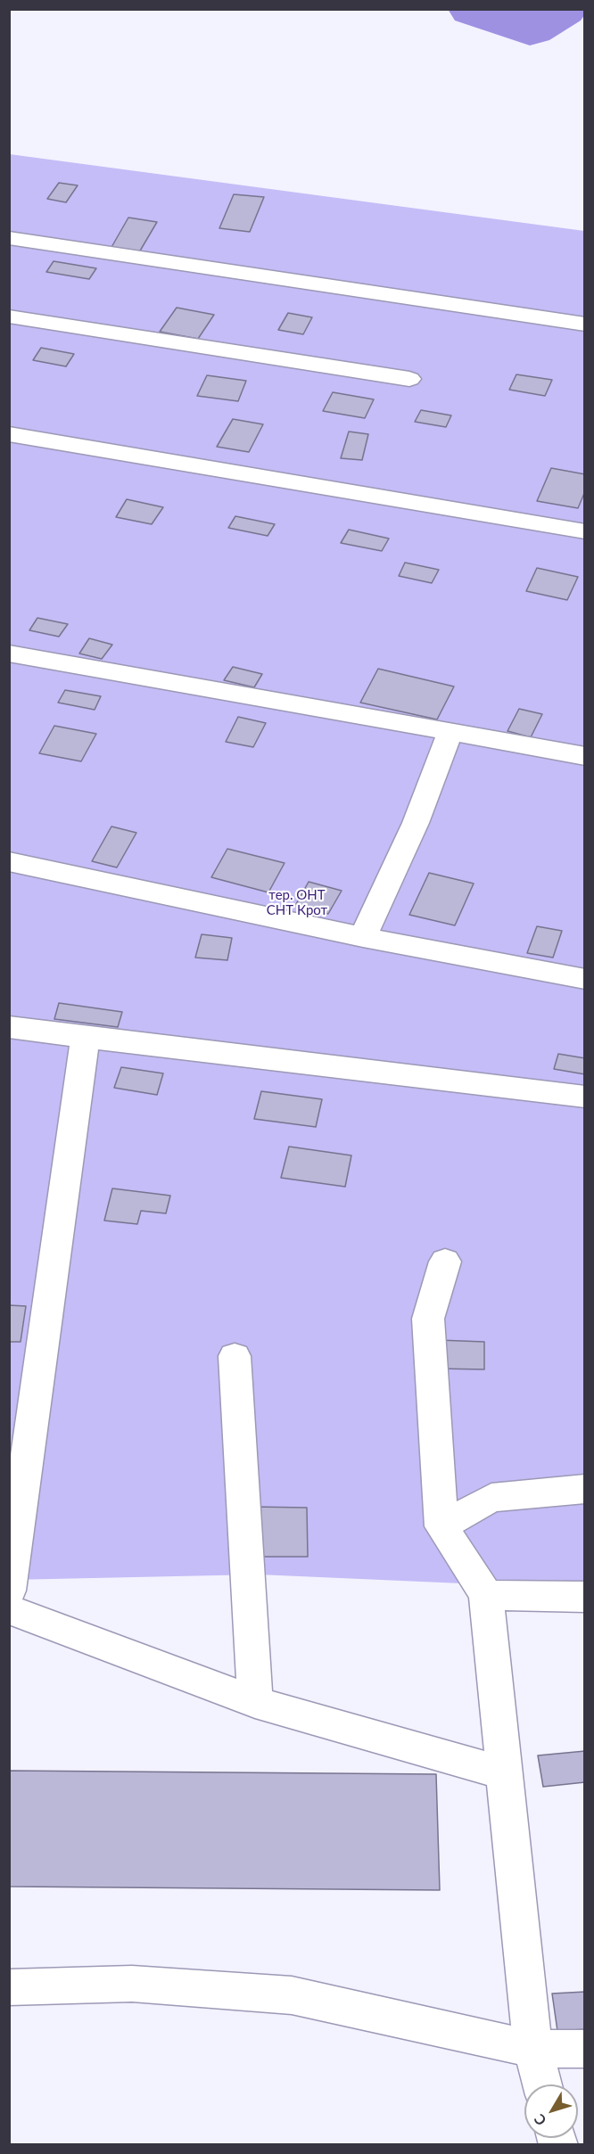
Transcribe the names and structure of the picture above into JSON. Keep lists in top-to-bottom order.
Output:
{
  "parks": ["тер. ОНТ СНТ Крот"],
  "north": "bottom left"
}
